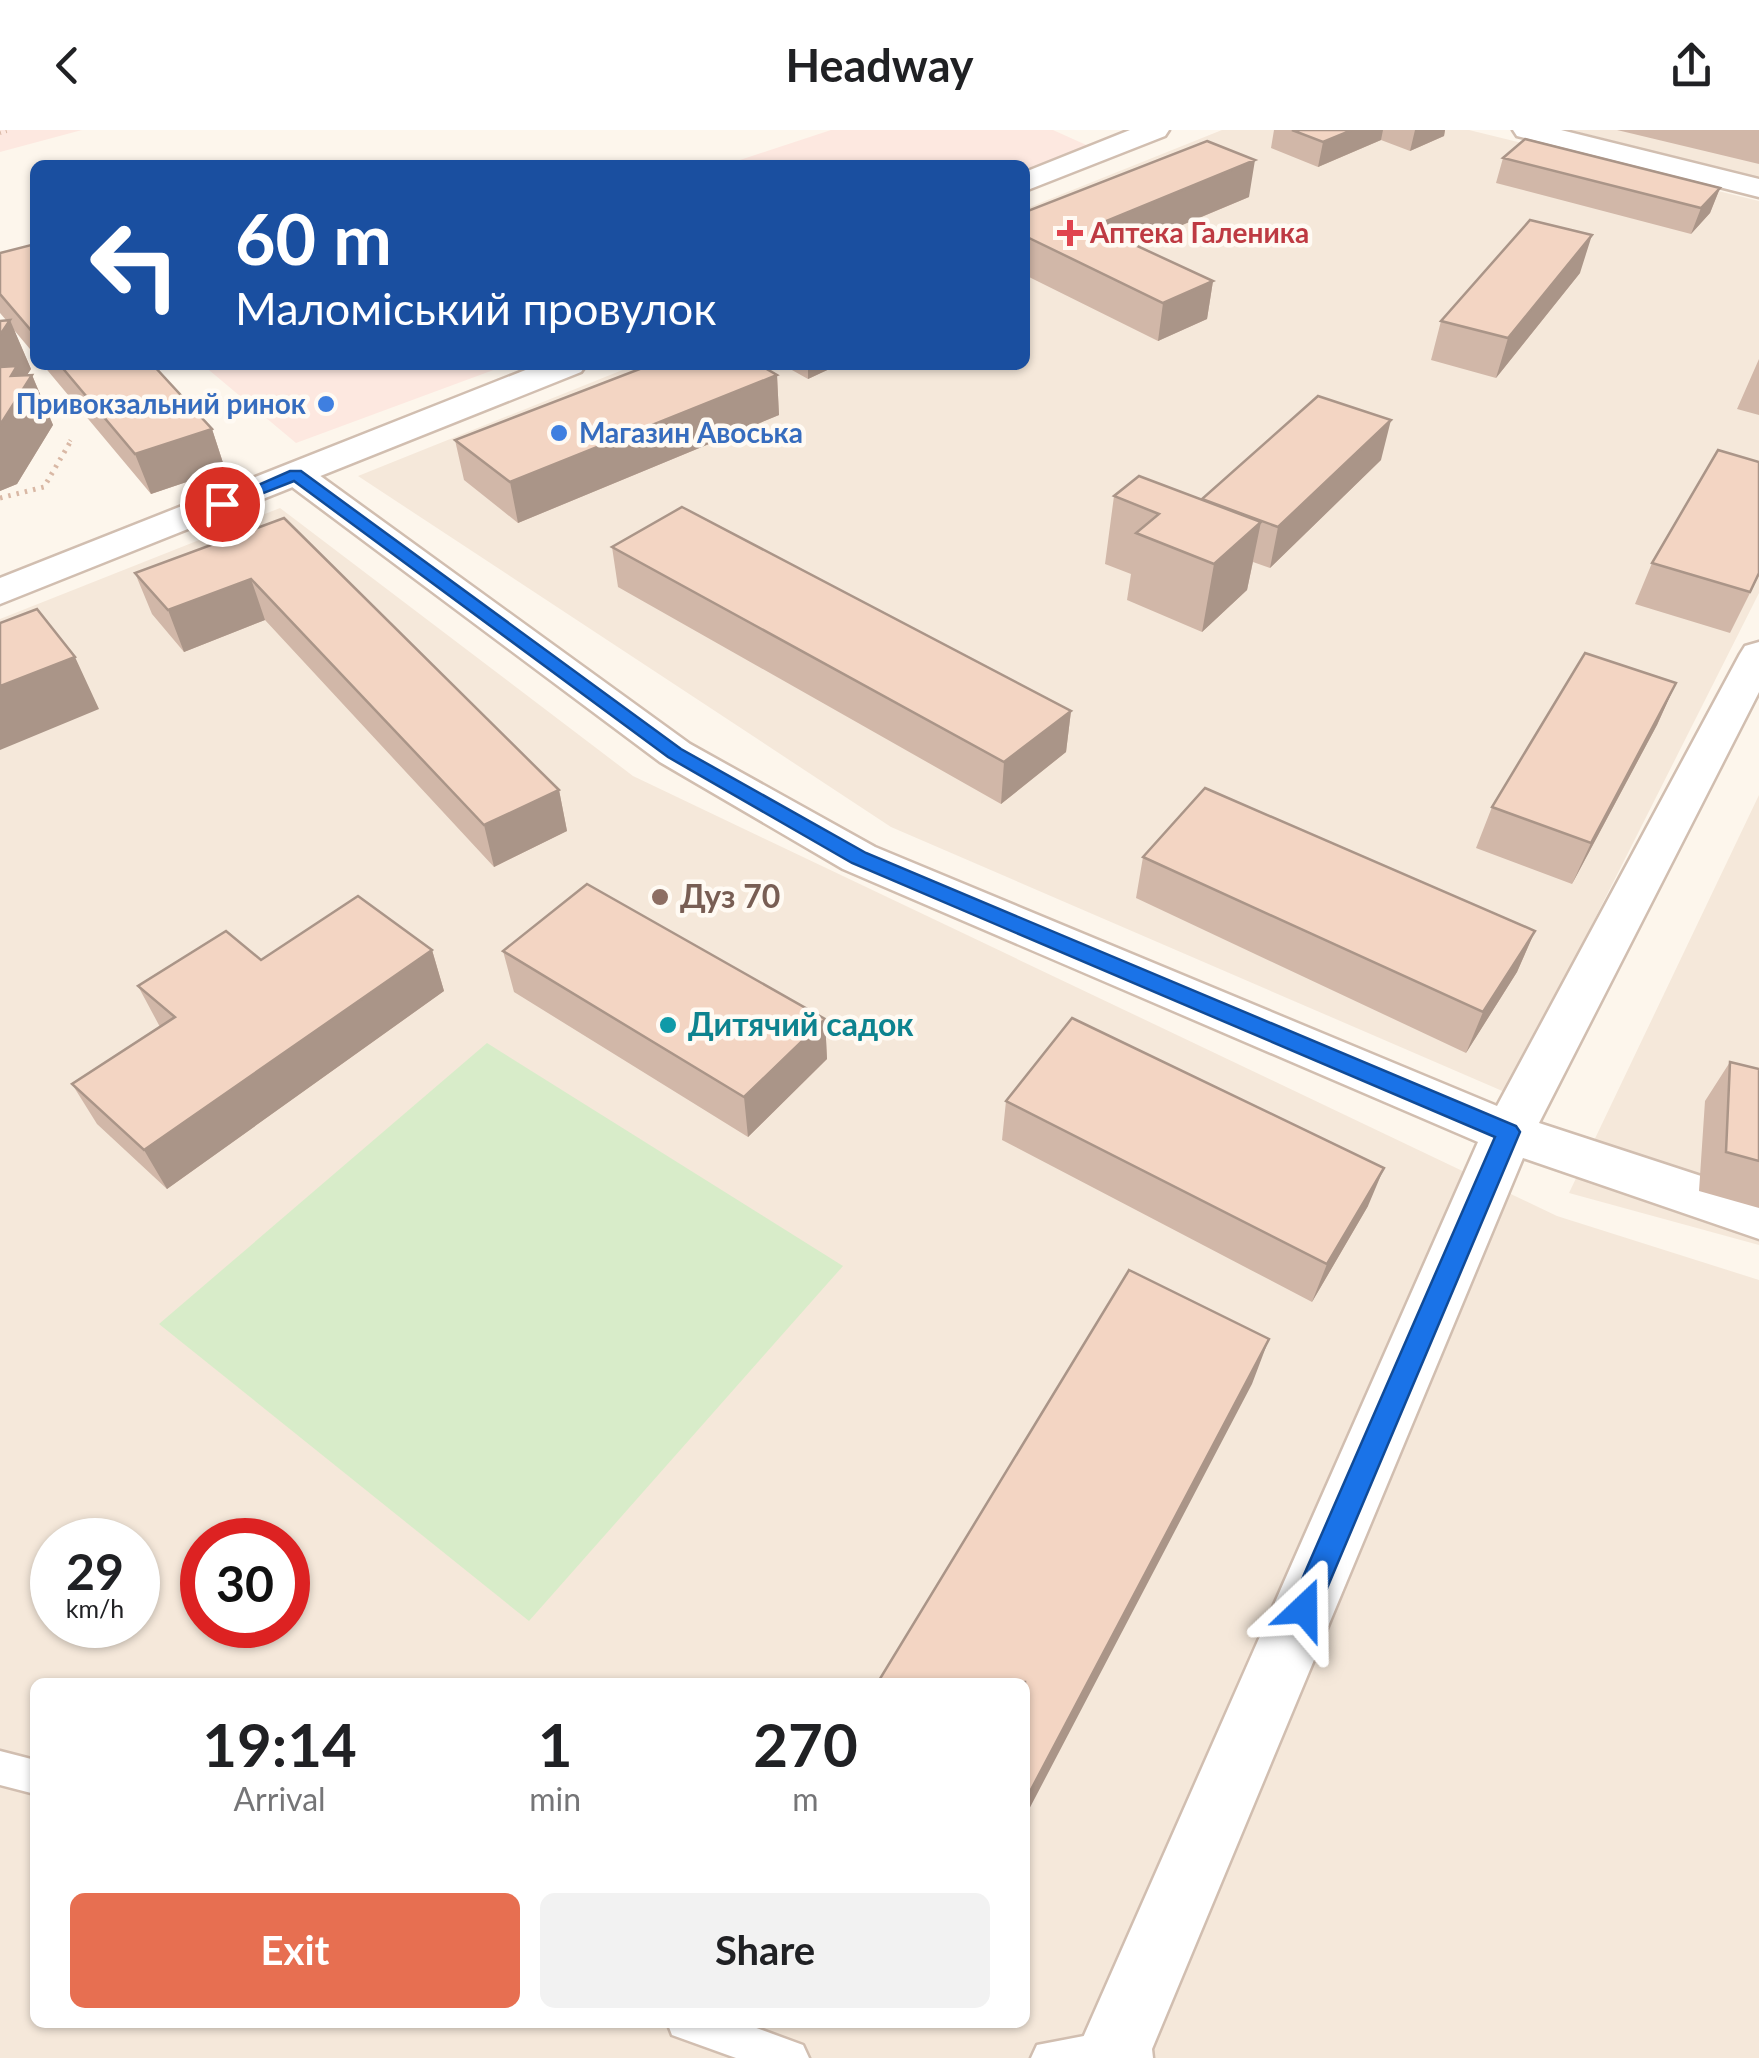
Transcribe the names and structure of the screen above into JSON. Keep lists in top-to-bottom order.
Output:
{
  "places": {
    "health": ["Аптека Галеника"],
    "other": [
      "Привокзальний ринок",
      "Магазин Авоська",
      "Дуз 70",
      "Дитячий садок"
    ]
  },
  "page": {
    "header": "Headway",
    "turn": ["60 m", "Маломіський провулок"],
    "speed": "29 km/h",
    "limit": "30",
    "eta": [
      "19:14",
      "Arrival",
      "1",
      "min",
      "270",
      "m"
    ],
    "buttons": ["Exit", "Share"]
  }
}
